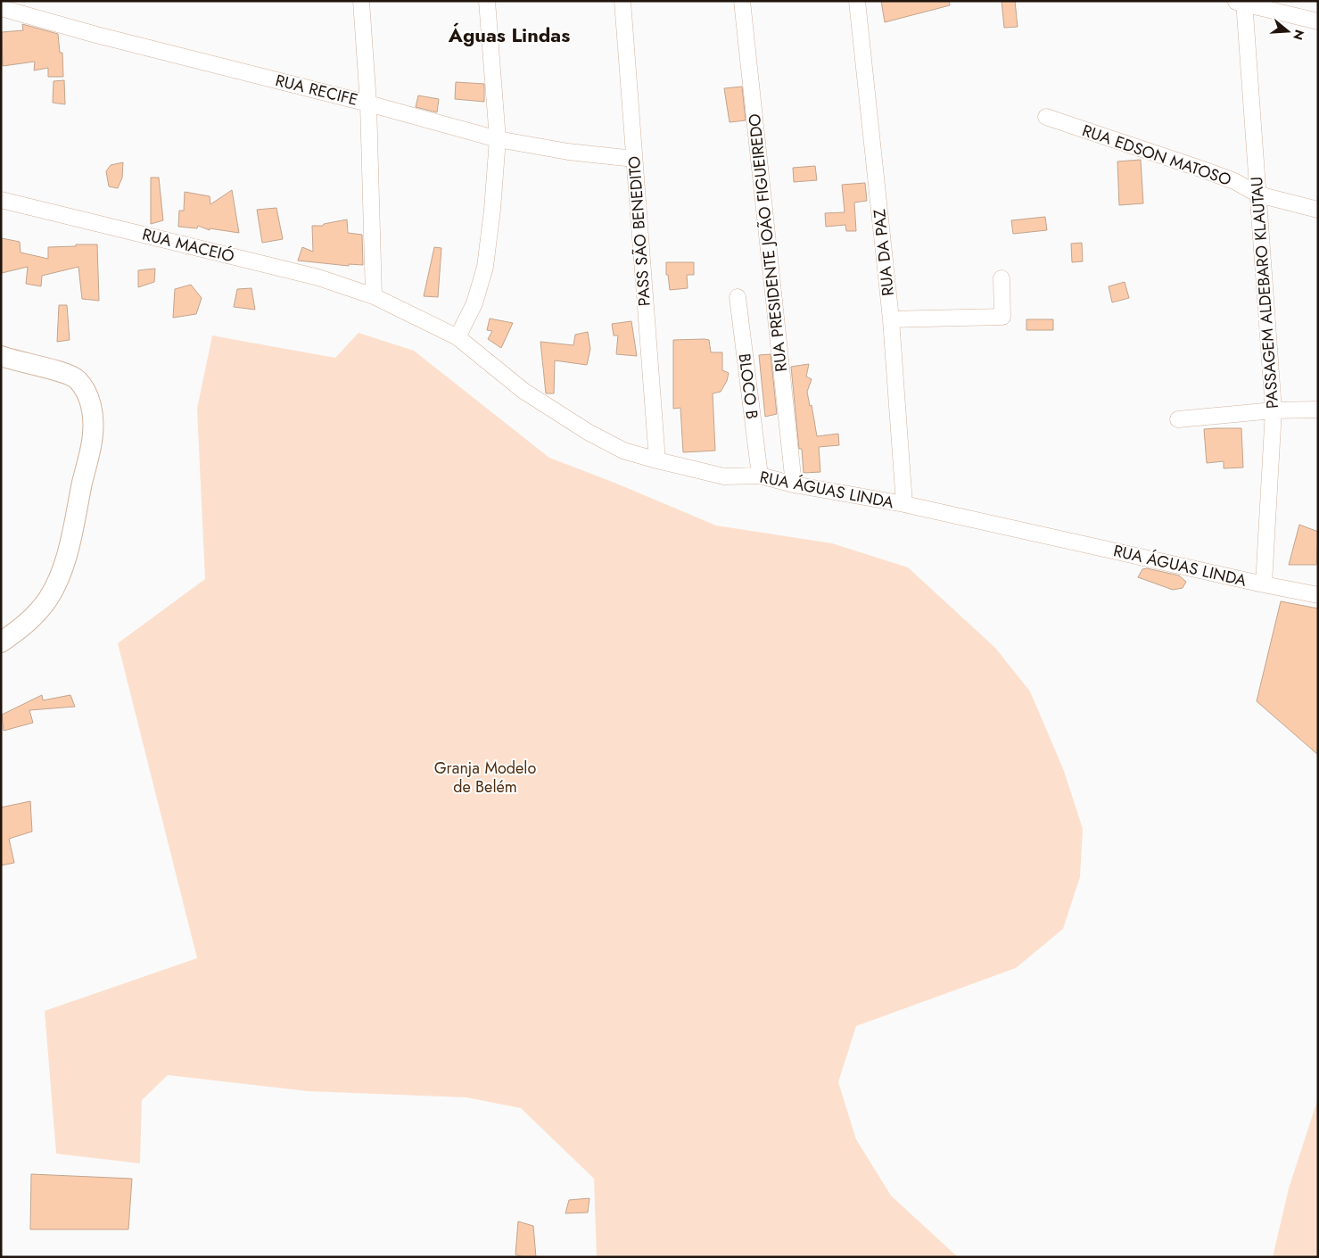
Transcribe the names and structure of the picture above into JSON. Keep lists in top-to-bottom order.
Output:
{
  "streets": {
    "street": [
      "RUA RECIFE",
      "RUA EDSON MATOSO",
      "PASS SÃO BENEDITO",
      "RUA PRESIDENTE JOÃO FIGUEIREDO",
      "RUA MACEIÓ",
      "RUA DA PAZ",
      "PASSAGEM ALDEBARO KLAUTAU",
      "BLOCO B",
      "RUA ÁGUAS LINDA"
    ]
  },
  "crossings": [
    ["RUA RECIFE", "PASS SÃO BENEDITO"],
    ["RUA EDSON MATOSO", "PASSAGEM ALDEBARO KLAUTAU"],
    ["PASS SÃO BENEDITO", "RUA ÁGUAS LINDA"],
    ["RUA PRESIDENTE JOÃO FIGUEIREDO", "RUA ÁGUAS LINDA"],
    ["RUA MACEIÓ", "RUA ÁGUAS LINDA"],
    ["RUA DA PAZ", "RUA ÁGUAS LINDA"],
    ["PASSAGEM ALDEBARO KLAUTAU", "RUA ÁGUAS LINDA"],
    ["BLOCO B", "RUA ÁGUAS LINDA"]
  ],
  "districts": ["Águas Lindas"],
  "parks": ["Granja Modelo de Belém"],
  "north": "right"
}
